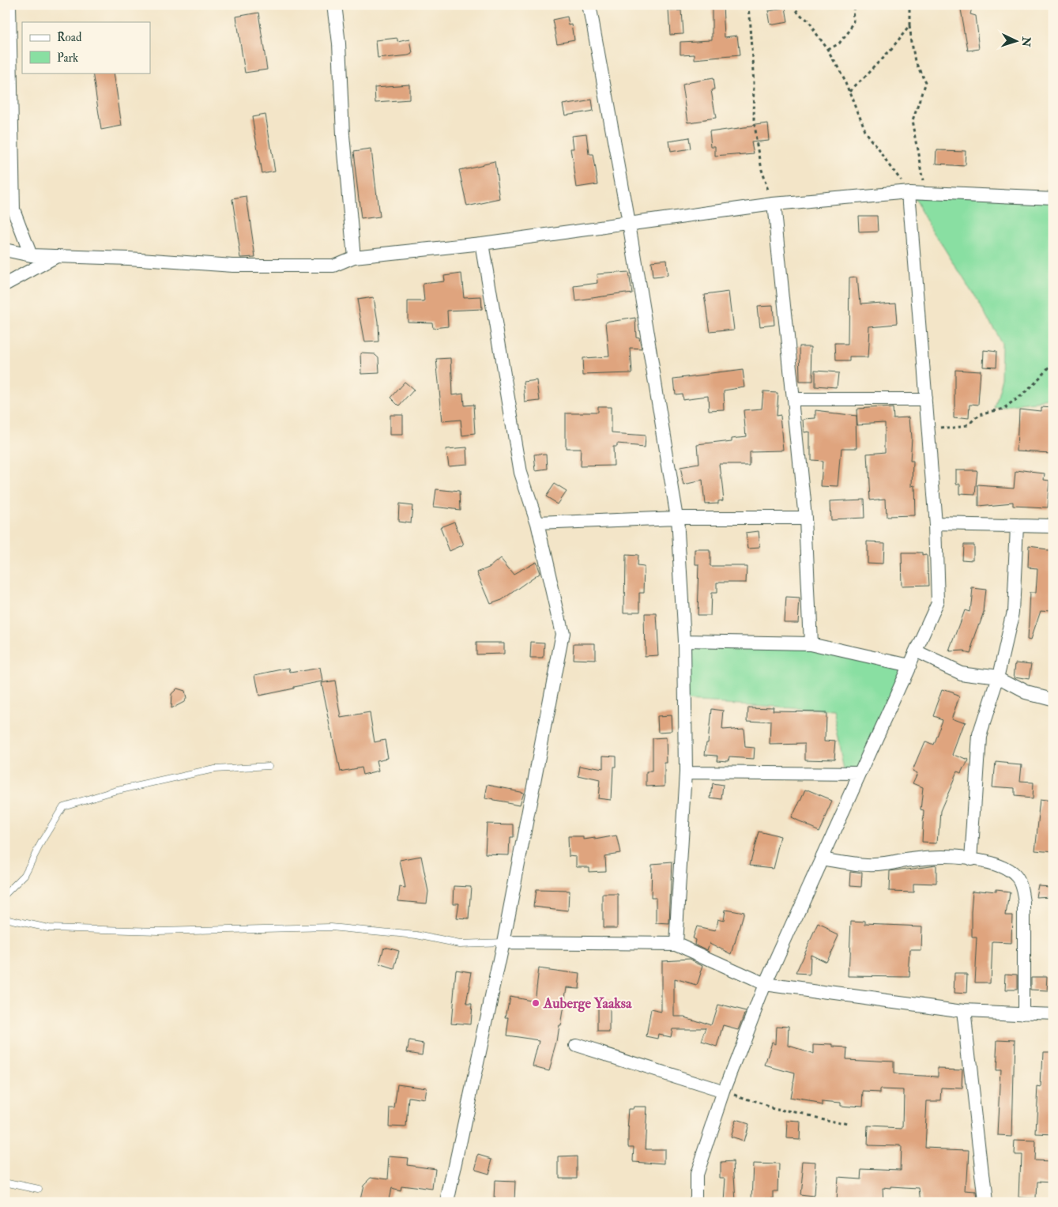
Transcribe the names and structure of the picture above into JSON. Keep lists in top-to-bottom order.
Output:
{
  "places": ["Auberge Yaaksa"],
  "legend": ["Road", "Park"],
  "north": "right"
}
